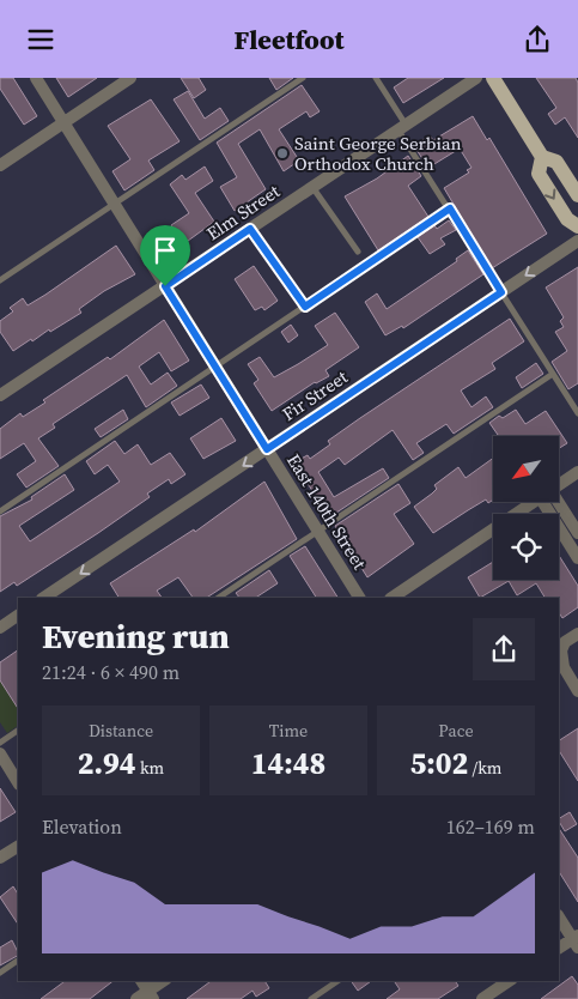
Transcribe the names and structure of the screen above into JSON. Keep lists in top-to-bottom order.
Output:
{
  "streets": {
    "street": ["Elm Street", "Fir Street", "East 140th Street"]
  },
  "crossings": [
    ["Elm Street", "East 140th Street"],
    ["Fir Street", "East 140th Street"]
  ],
  "one_way": ["Fir Street"],
  "places": ["Saint George Serbian Orthodox Church"],
  "north": "bottom left",
  "page": {
    "header": "Fleetfoot",
    "heading": ["Evening run", "21:24 · 6 × 490 m"],
    "stats": [
      ["Distance", "2.94 km"],
      ["Time", "14:48"],
      ["Pace", "5:02 /km"]
    ],
    "chart": ["Elevation", "162–169 m"]
  }
}
